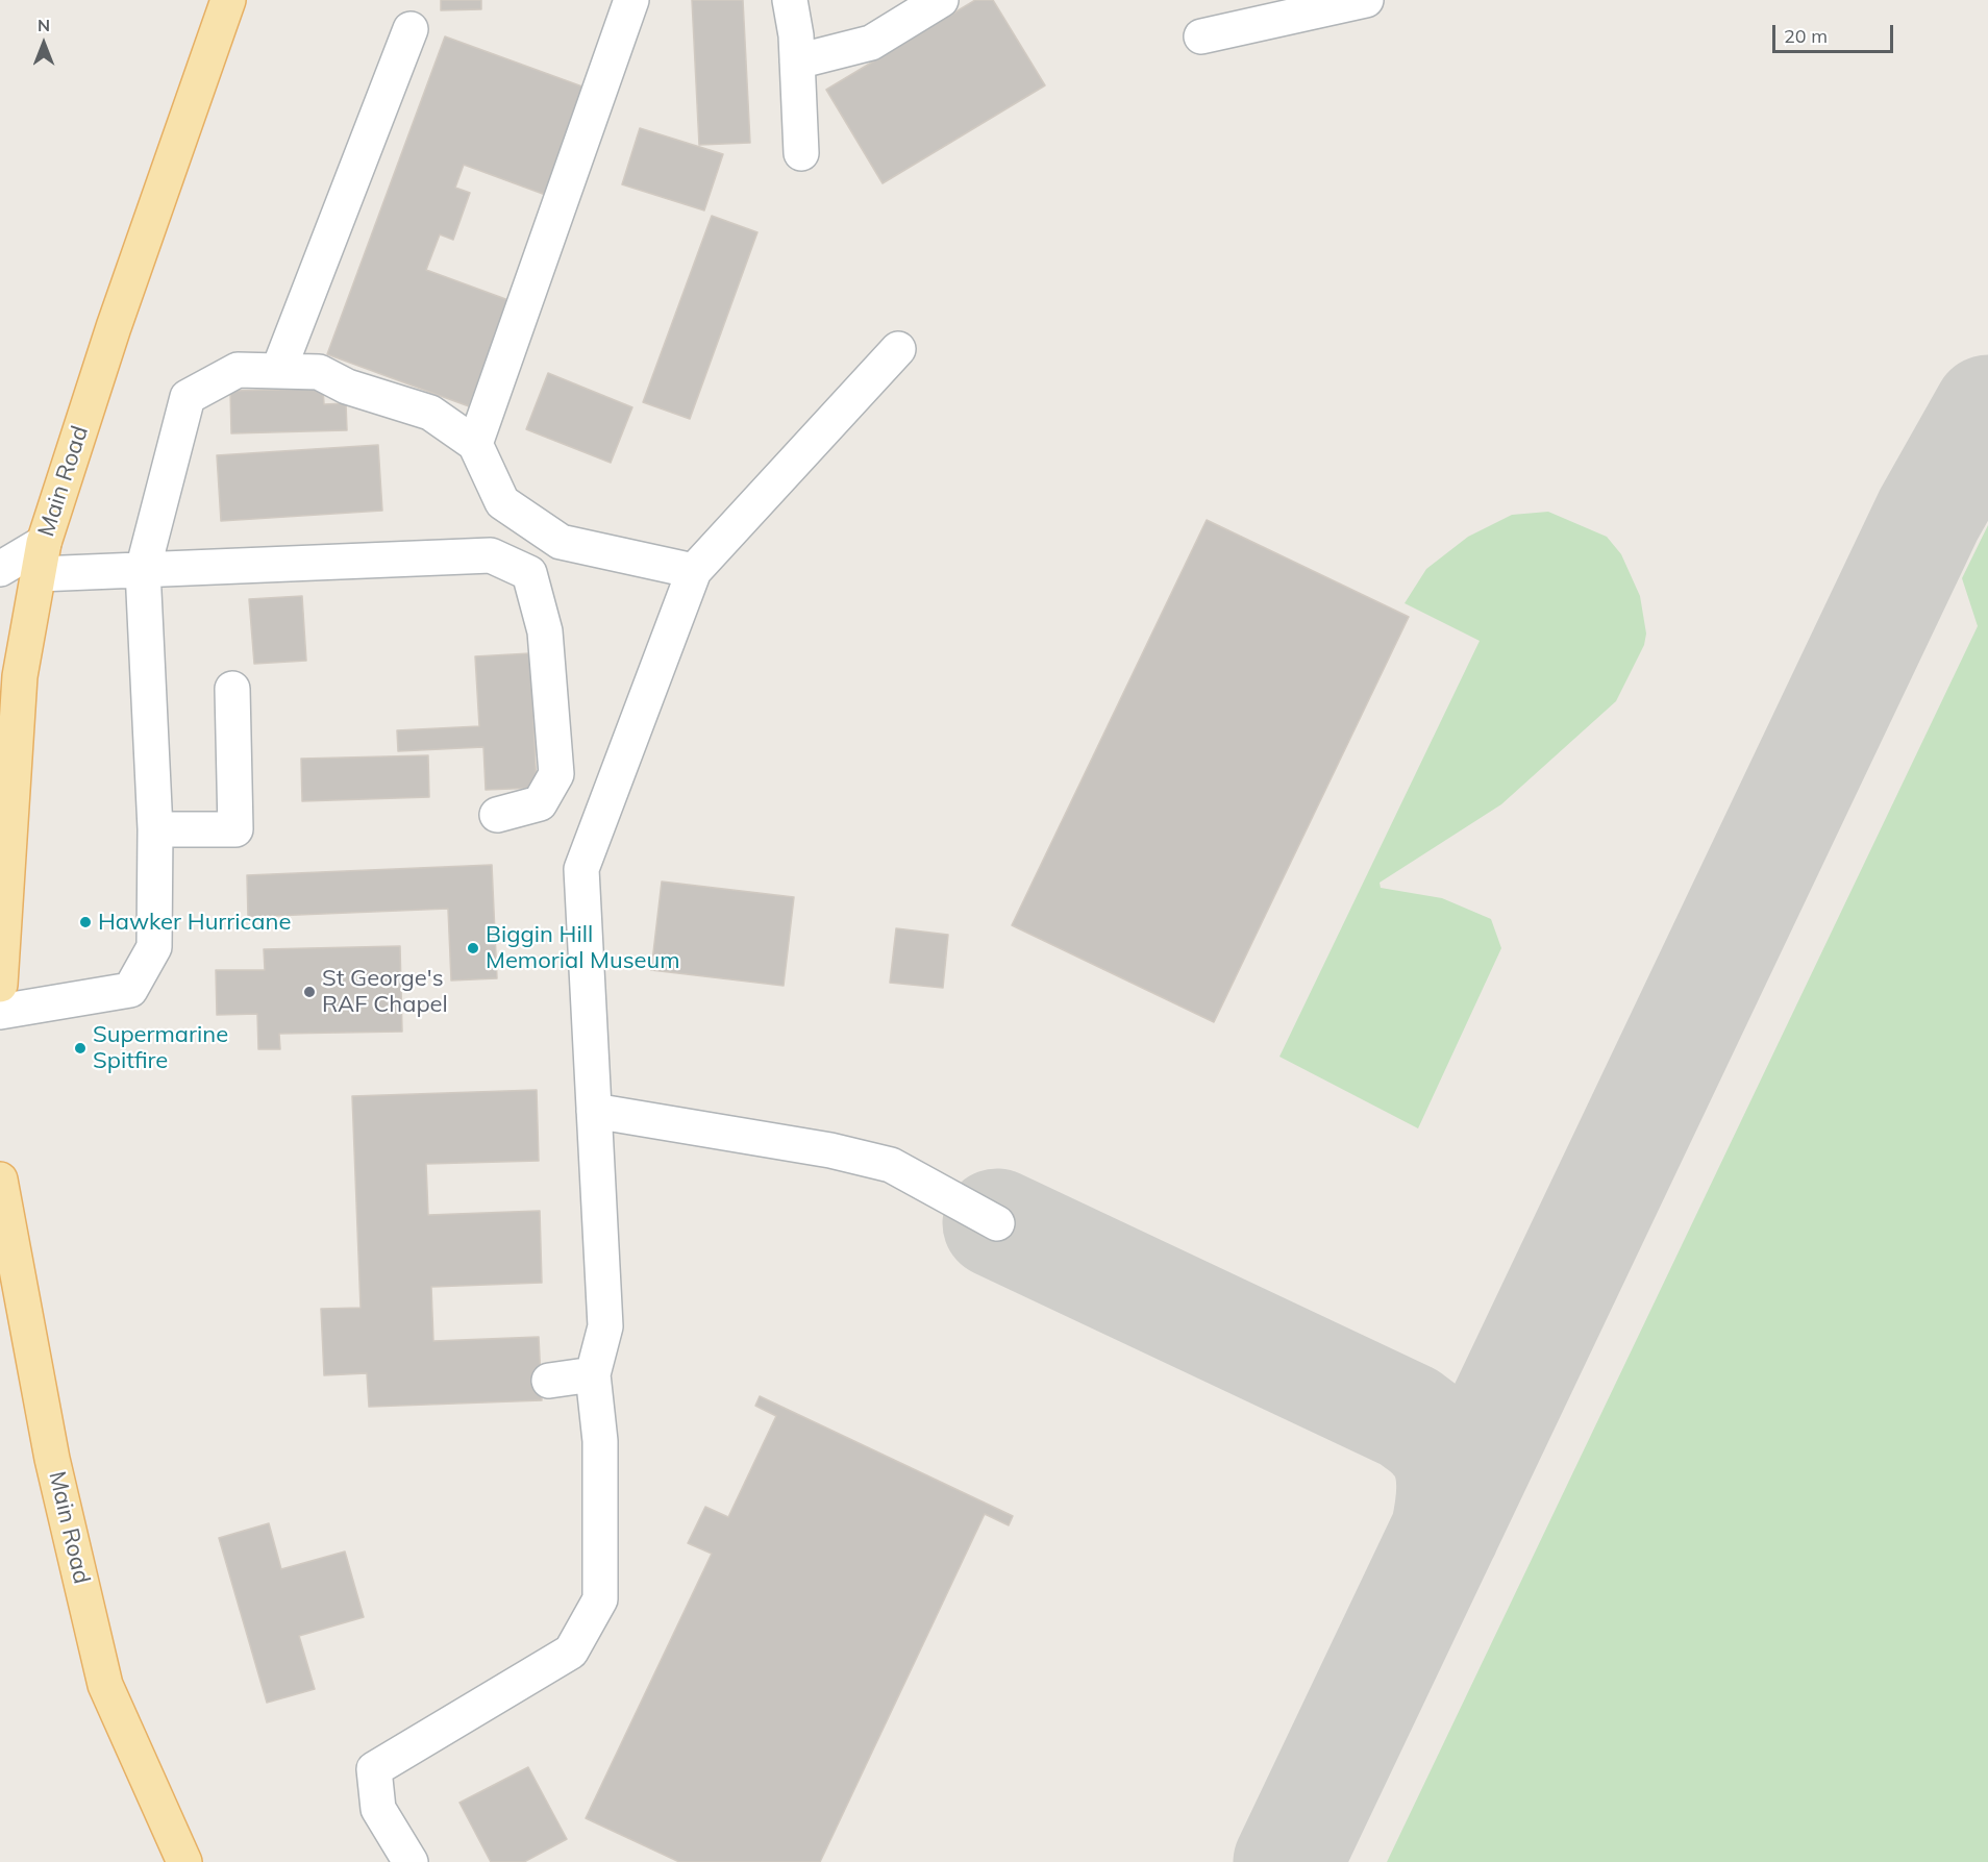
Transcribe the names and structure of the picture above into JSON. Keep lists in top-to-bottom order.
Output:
{
  "streets": {
    "main road": ["Main Road"]
  },
  "places": [
    "Hawker Hurricane",
    "Biggin Hill Memorial Museum",
    "St George's RAF Chapel",
    "Supermarine Spitfire"
  ],
  "scale_bar": "20 m",
  "north": "top"
}
